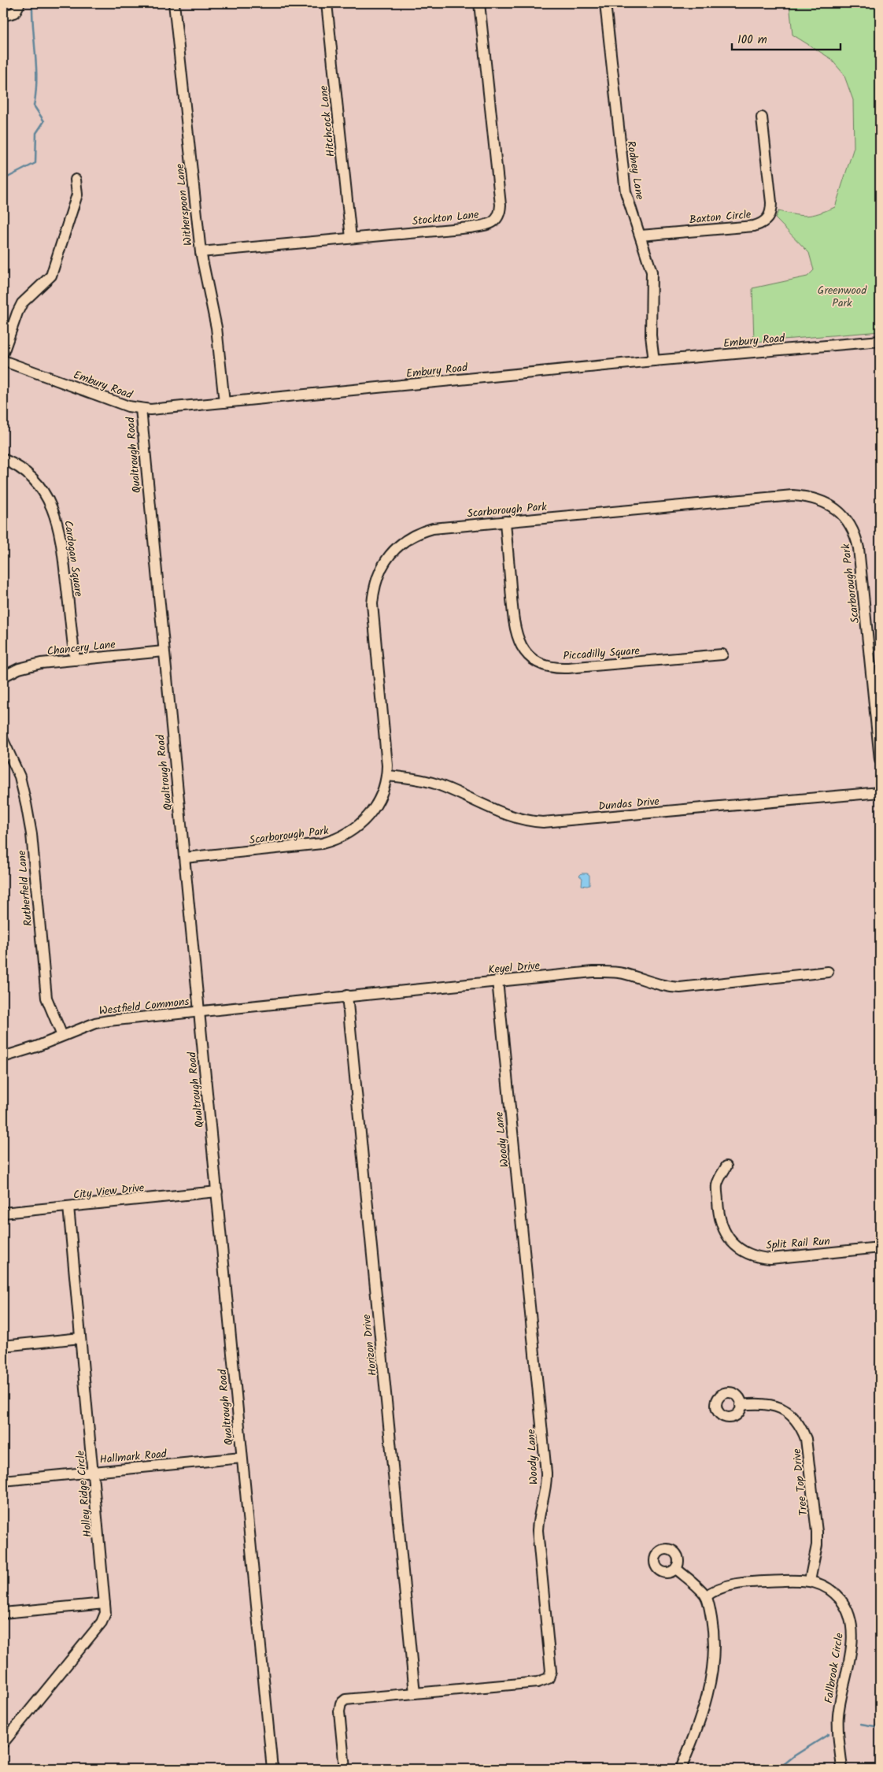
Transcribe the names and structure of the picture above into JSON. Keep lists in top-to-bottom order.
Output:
{
  "streets": {
    "street": [
      "Hitchcock Lane",
      "Rodney Lane",
      "Witherspoon Lane",
      "Baxton Circle",
      "Stockton Lane",
      "Embury Road",
      "Qualtrough Road",
      "Scarborough Park",
      "Cardogan Square",
      "Chancery Lane",
      "Piccadilly Square",
      "Dundas Drive",
      "Rutherfield Lane",
      "Keyel Drive",
      "Westfield Commons",
      "Woody Lane",
      "City View Drive",
      "Split Rail Run",
      "Horizon Drive",
      "Hallmark Road",
      "Tree Top Drive",
      "Holley Ridge Circle",
      "Fallbrook Circle"
    ]
  },
  "crossings": [
    ["Hitchcock Lane", "Stockton Lane"],
    ["Rodney Lane", "Baxton Circle"],
    ["Rodney Lane", "Embury Road"],
    ["Witherspoon Lane", "Stockton Lane"],
    ["Witherspoon Lane", "Embury Road"],
    ["Embury Road", "Qualtrough Road"],
    ["Qualtrough Road", "Scarborough Park"],
    ["Qualtrough Road", "Chancery Lane"],
    ["Qualtrough Road", "Keyel Drive"],
    ["Qualtrough Road", "Westfield Commons"],
    ["Qualtrough Road", "City View Drive"],
    ["Qualtrough Road", "Hallmark Road"],
    ["Scarborough Park", "Piccadilly Square"],
    ["Scarborough Park", "Dundas Drive"],
    ["Cardogan Square", "Chancery Lane"],
    ["Rutherfield Lane", "Westfield Commons"],
    ["Keyel Drive", "Westfield Commons"],
    ["Keyel Drive", "Woody Lane"],
    ["Keyel Drive", "Horizon Drive"],
    ["Woody Lane", "Horizon Drive"],
    ["City View Drive", "Holley Ridge Circle"],
    ["Hallmark Road", "Holley Ridge Circle"],
    ["Tree Top Drive", "Fallbrook Circle"]
  ],
  "parks": ["Greenwood Park"],
  "scale_bar": "100 m"
}
